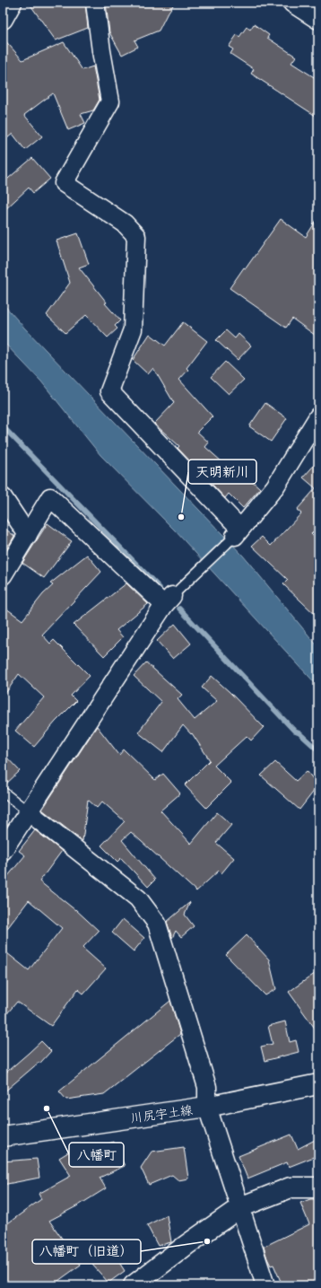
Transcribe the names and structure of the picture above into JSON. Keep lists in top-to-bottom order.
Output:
{
  "streets": {
    "main road": ["川尻宇土線"]
  },
  "places": ["天明新川", "八幡町", "八幡町（旧道）"]
}
